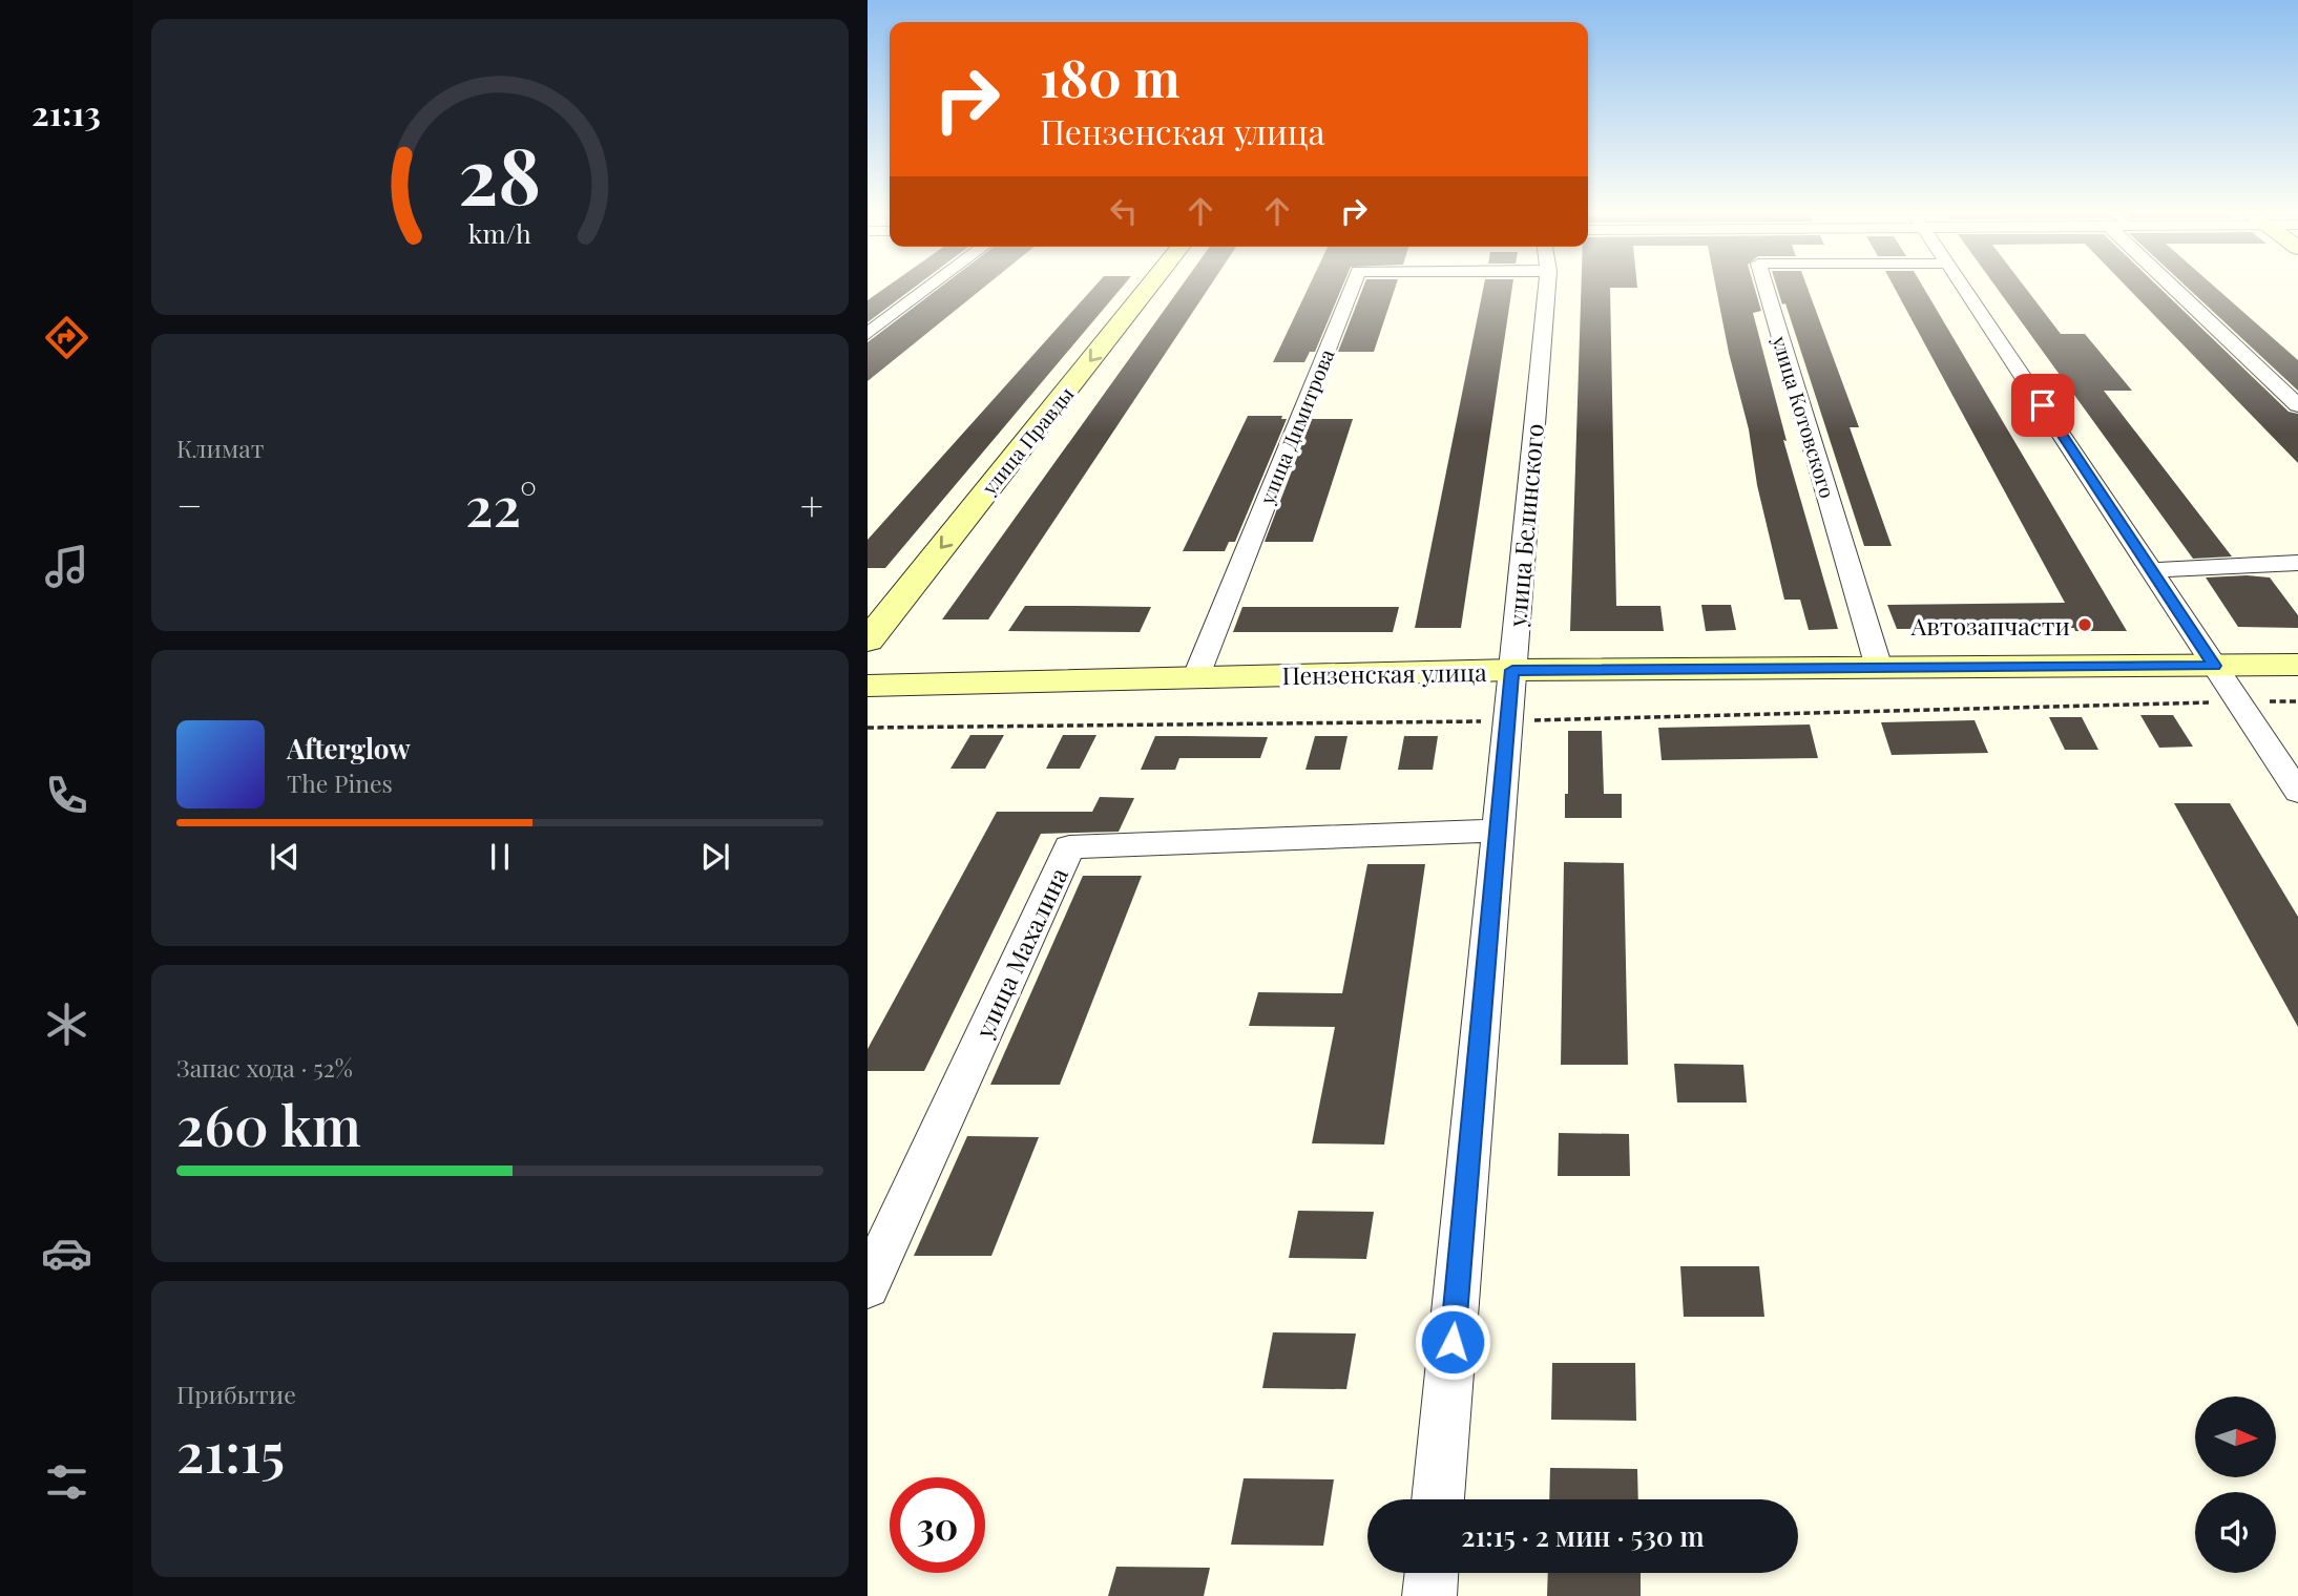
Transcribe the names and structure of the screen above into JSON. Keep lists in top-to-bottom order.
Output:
{
  "streets": {
    "street": [
      "улица Котовского",
      "улица Димитрова",
      "улица Правды",
      "улица Белинского",
      "Пензенская улица",
      "улица Махалина"
    ]
  },
  "crossings": [
    ["улица Котовского", "Пензенская улица"],
    ["улица Димитрова", "Пензенская улица"],
    ["улица Белинского", "Пензенская улица"],
    ["улица Белинского", "улица Махалина"]
  ],
  "one_way": ["улица Правды"],
  "places": ["Автозапчасти"],
  "north": "right",
  "page": {
    "tabs": "21:13",
    "turn": ["180 m", "Пензенская улица"],
    "tile": [
      "Климат",
      ["Запас хода · 52%", "260 km"],
      ["Прибытие", "21:15"]
    ],
    "heat": ["−", "22°", "+"],
    "song": ["Afterglow", "The Pines"],
    "limit": "30",
    "trip": "21:15 · 2 мин · 530 m",
    "gauge": ["28", "km/h"]
  }
}
